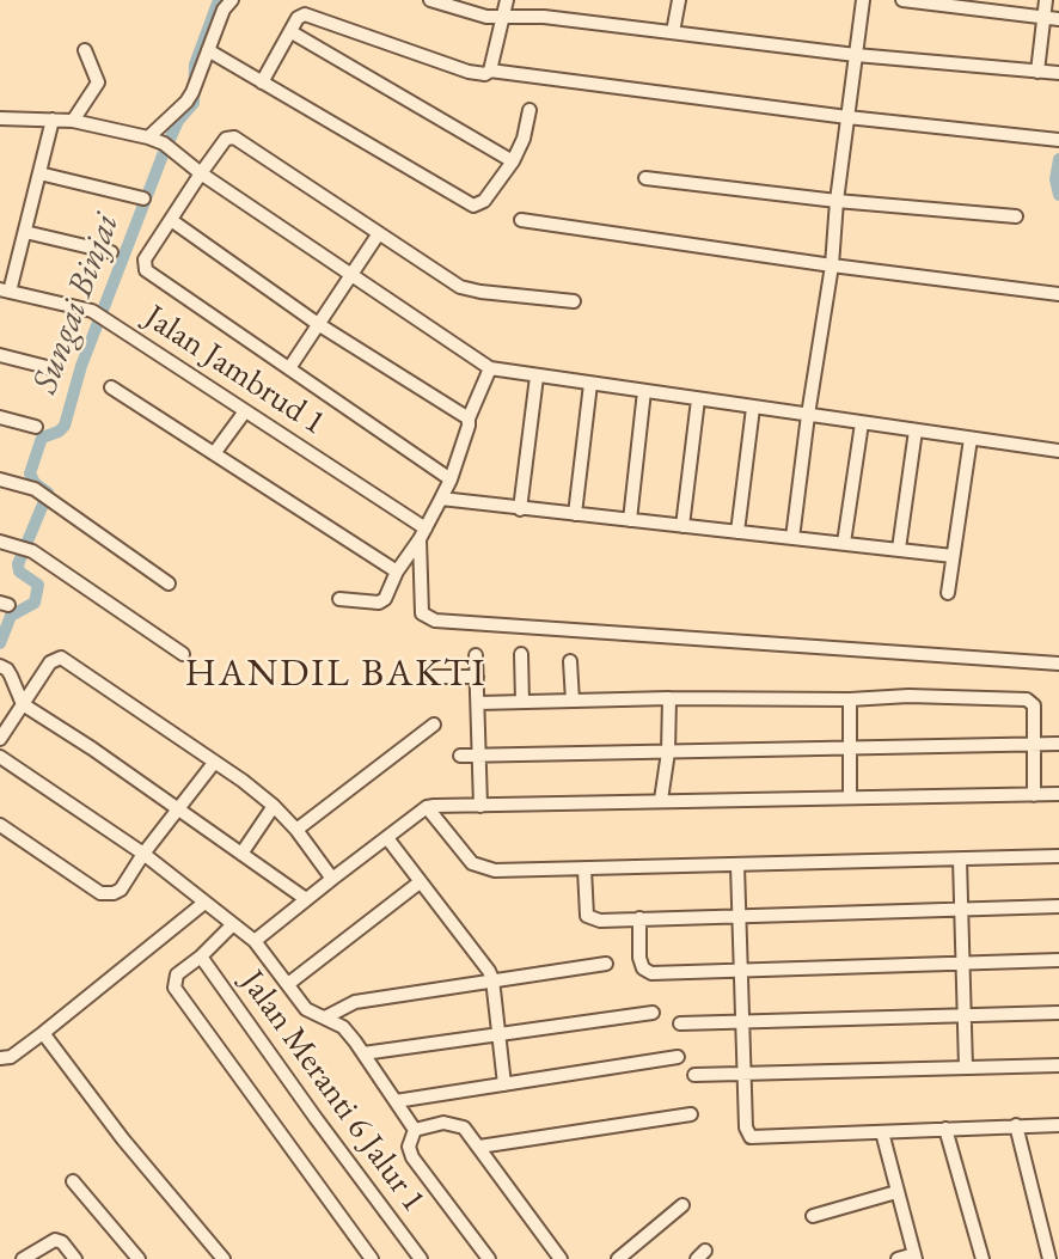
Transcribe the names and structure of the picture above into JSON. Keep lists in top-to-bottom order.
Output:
{
  "streets": {
    "street": ["Jalan Jambrud 1", "Jalan Meranti 6 Jalur 1"]
  },
  "districts": ["HANDIL BAKTI"],
  "water": ["Sungai Binjai"]
}
